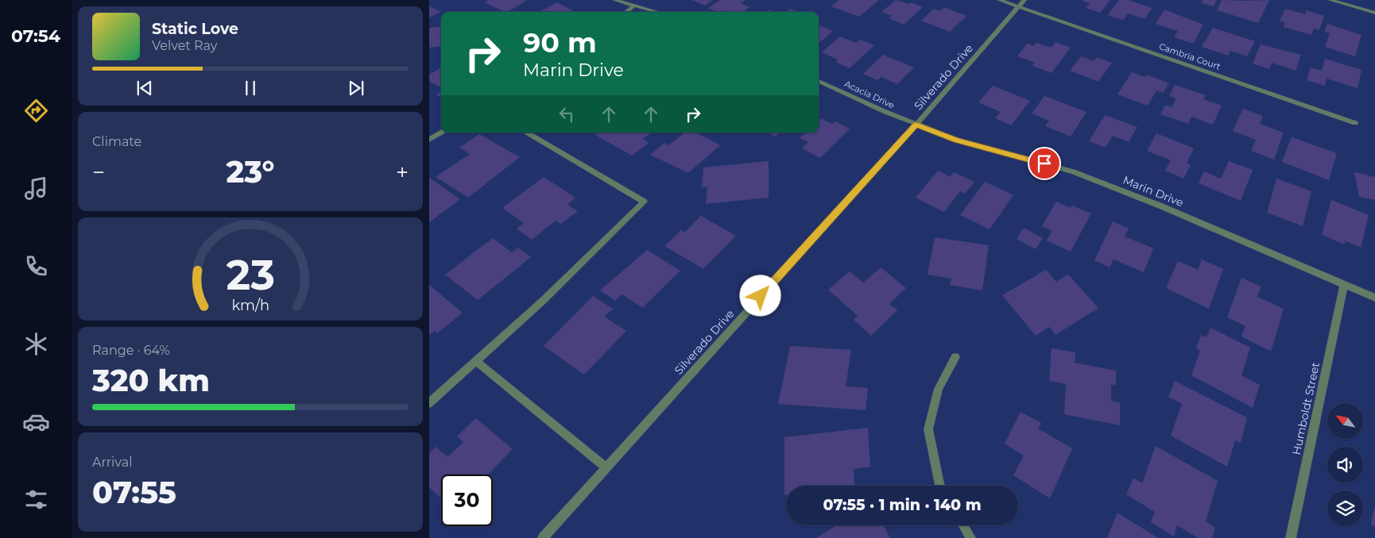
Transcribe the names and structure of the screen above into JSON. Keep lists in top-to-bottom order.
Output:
{
  "streets": {
    "street": [
      "Cambria Court",
      "Silverado Drive",
      "Acacia Drive",
      "Marin Drive",
      "Humboldt Street"
    ]
  },
  "crossings": [
    ["Cambria Court", "Silverado Drive"],
    ["Silverado Drive", "Acacia Drive"],
    ["Silverado Drive", "Marin Drive"],
    ["Acacia Drive", "Marin Drive"],
    ["Marin Drive", "Humboldt Street"]
  ],
  "north": "top left",
  "page": {
    "tabs": "07:54",
    "turn": ["90 m", "Marin Drive"],
    "song": ["Static Love", "Velvet Ray"],
    "tile": [
      "Climate",
      ["Range · 64%", "320 km"],
      ["Arrival", "07:55"]
    ],
    "heat": ["−", "23°", "+"],
    "limit": "30",
    "trip": "07:55 · 1 min · 140 m",
    "gauge": ["23", "km/h"]
  }
}
